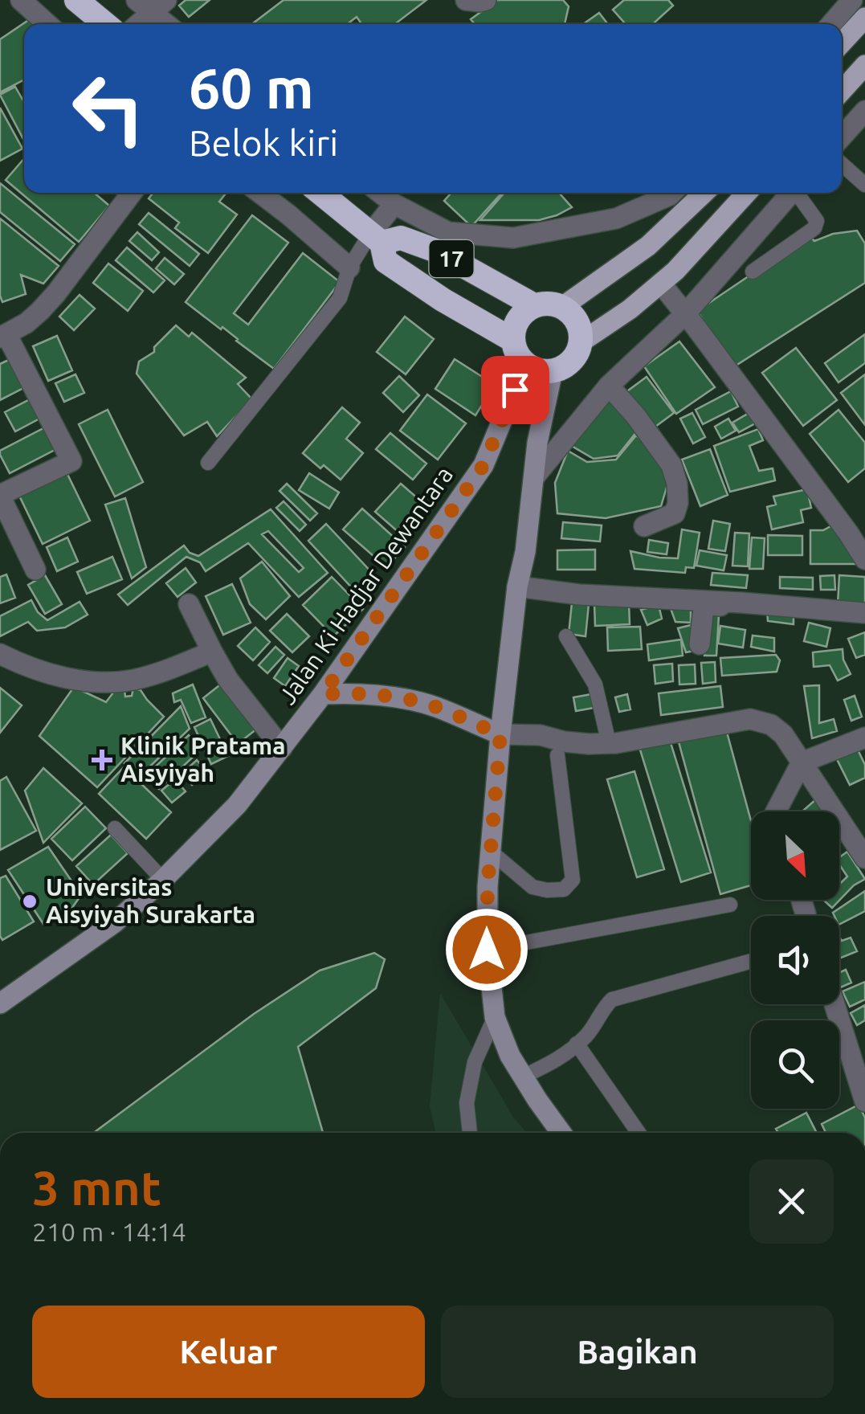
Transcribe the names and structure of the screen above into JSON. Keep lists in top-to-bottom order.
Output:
{
  "streets": {
    "highway": ["17"],
    "main road": ["Jalan Ki Hadjar Dewantara"]
  },
  "crossings": [
    ["17", "Jalan Ki Hadjar Dewantara"]
  ],
  "places": {
    "health": ["Klinik Pratama Aisyiyah"],
    "other": ["Universitas Aisyiyah Surakarta"]
  },
  "north": "bottom right",
  "page": {
    "turn": ["60 m", "Belok kiri"],
    "heading": ["3 mnt", "210 m · 14:14"],
    "buttons": ["Keluar", "Bagikan"]
  }
}
